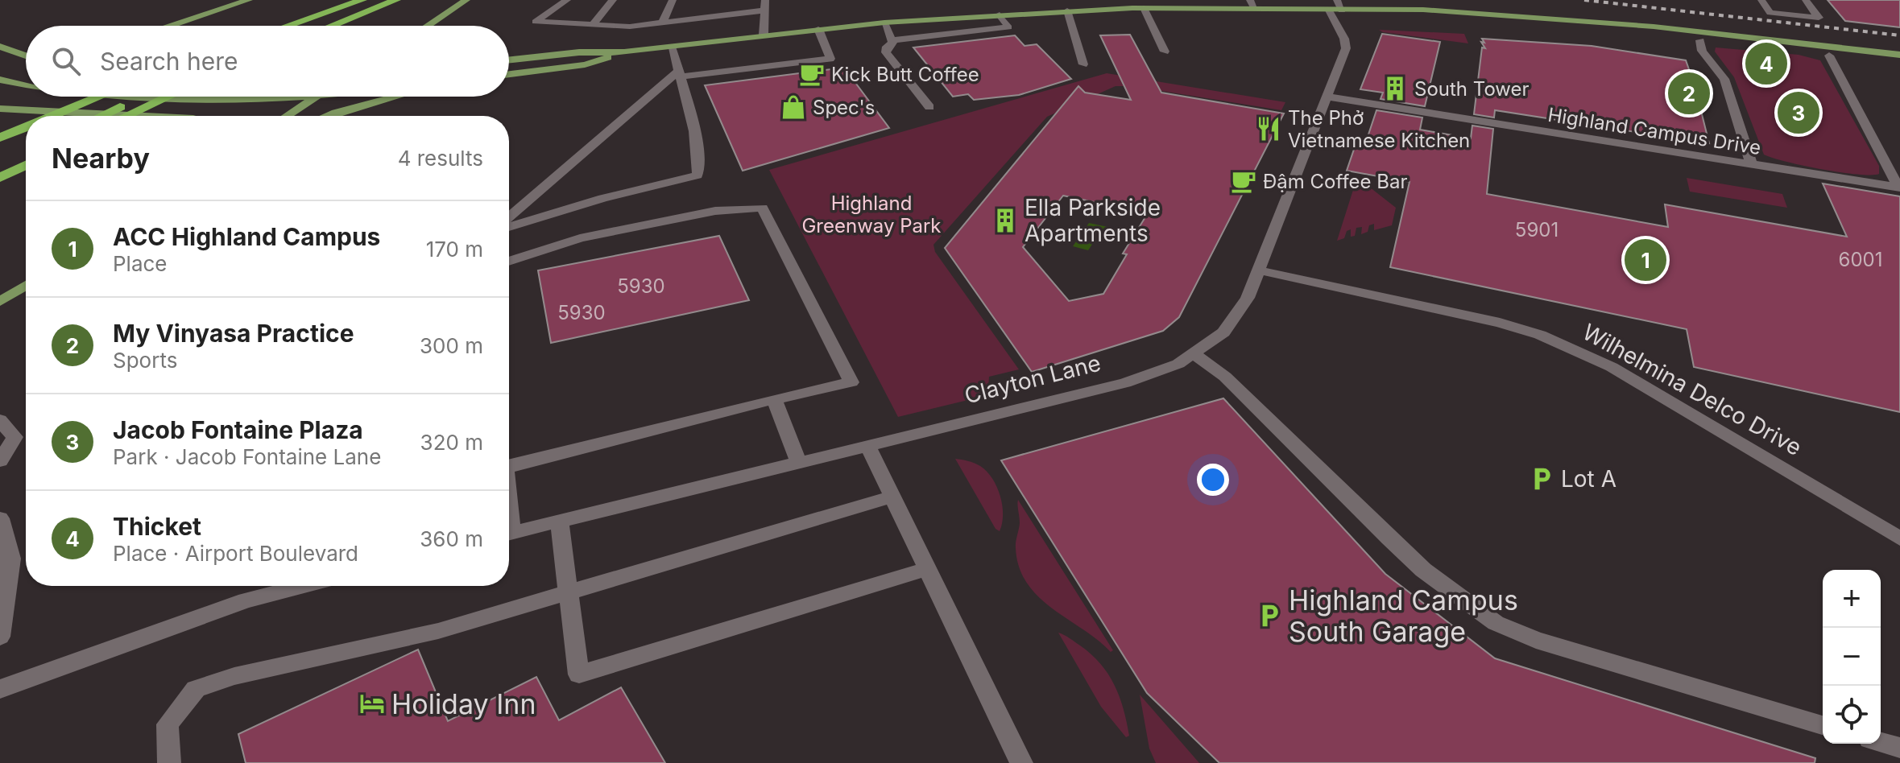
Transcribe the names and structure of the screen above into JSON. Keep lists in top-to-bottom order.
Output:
{
  "streets": {
    "street": ["Highland Campus Drive", "Clayton Lane", "Wilhelmina Delco Drive"]
  },
  "crossings": [
    ["Highland Campus Drive", "Clayton Lane"],
    ["Clayton Lane", "Wilhelmina Delco Drive"]
  ],
  "parks": ["Highland Greenway Park"],
  "places": {
    "cafe": ["Kick Butt Coffee", "Đậm Coffee Bar"],
    "building": ["South Tower", "Ella Parkside Apartments"],
    "shop": ["Spec's"],
    "restaurant": ["The Phở Vietnamese Kitchen"],
    "parking": ["Lot A", "Highland Campus South Garage"],
    "hotel": ["Holiday Inn"]
  },
  "house_numbers": [
    "5901",
    "6001",
    "5930",
    "5930"
  ],
  "page": {
    "search": "Search here",
    "pins": [
      "4",
      "2",
      "3",
      "1"
    ],
    "heading": ["Nearby", "4 results"],
    "list": [
      {
        "mark": "1",
        "name": "ACC Highland Campus",
        "note": "Place",
        "value": "170 m"
      },
      {
        "mark": "2",
        "name": "My Vinyasa Practice",
        "note": "Sports",
        "value": "300 m"
      },
      {
        "mark": "3",
        "name": "Jacob Fontaine Plaza",
        "note": "Park · Jacob Fontaine Lane",
        "value": "320 m"
      },
      {
        "mark": "4",
        "name": "Thicket",
        "note": "Place · Airport Boulevard",
        "value": "360 m"
      }
    ],
    "map_buttons": ["+", "−"]
  }
}
